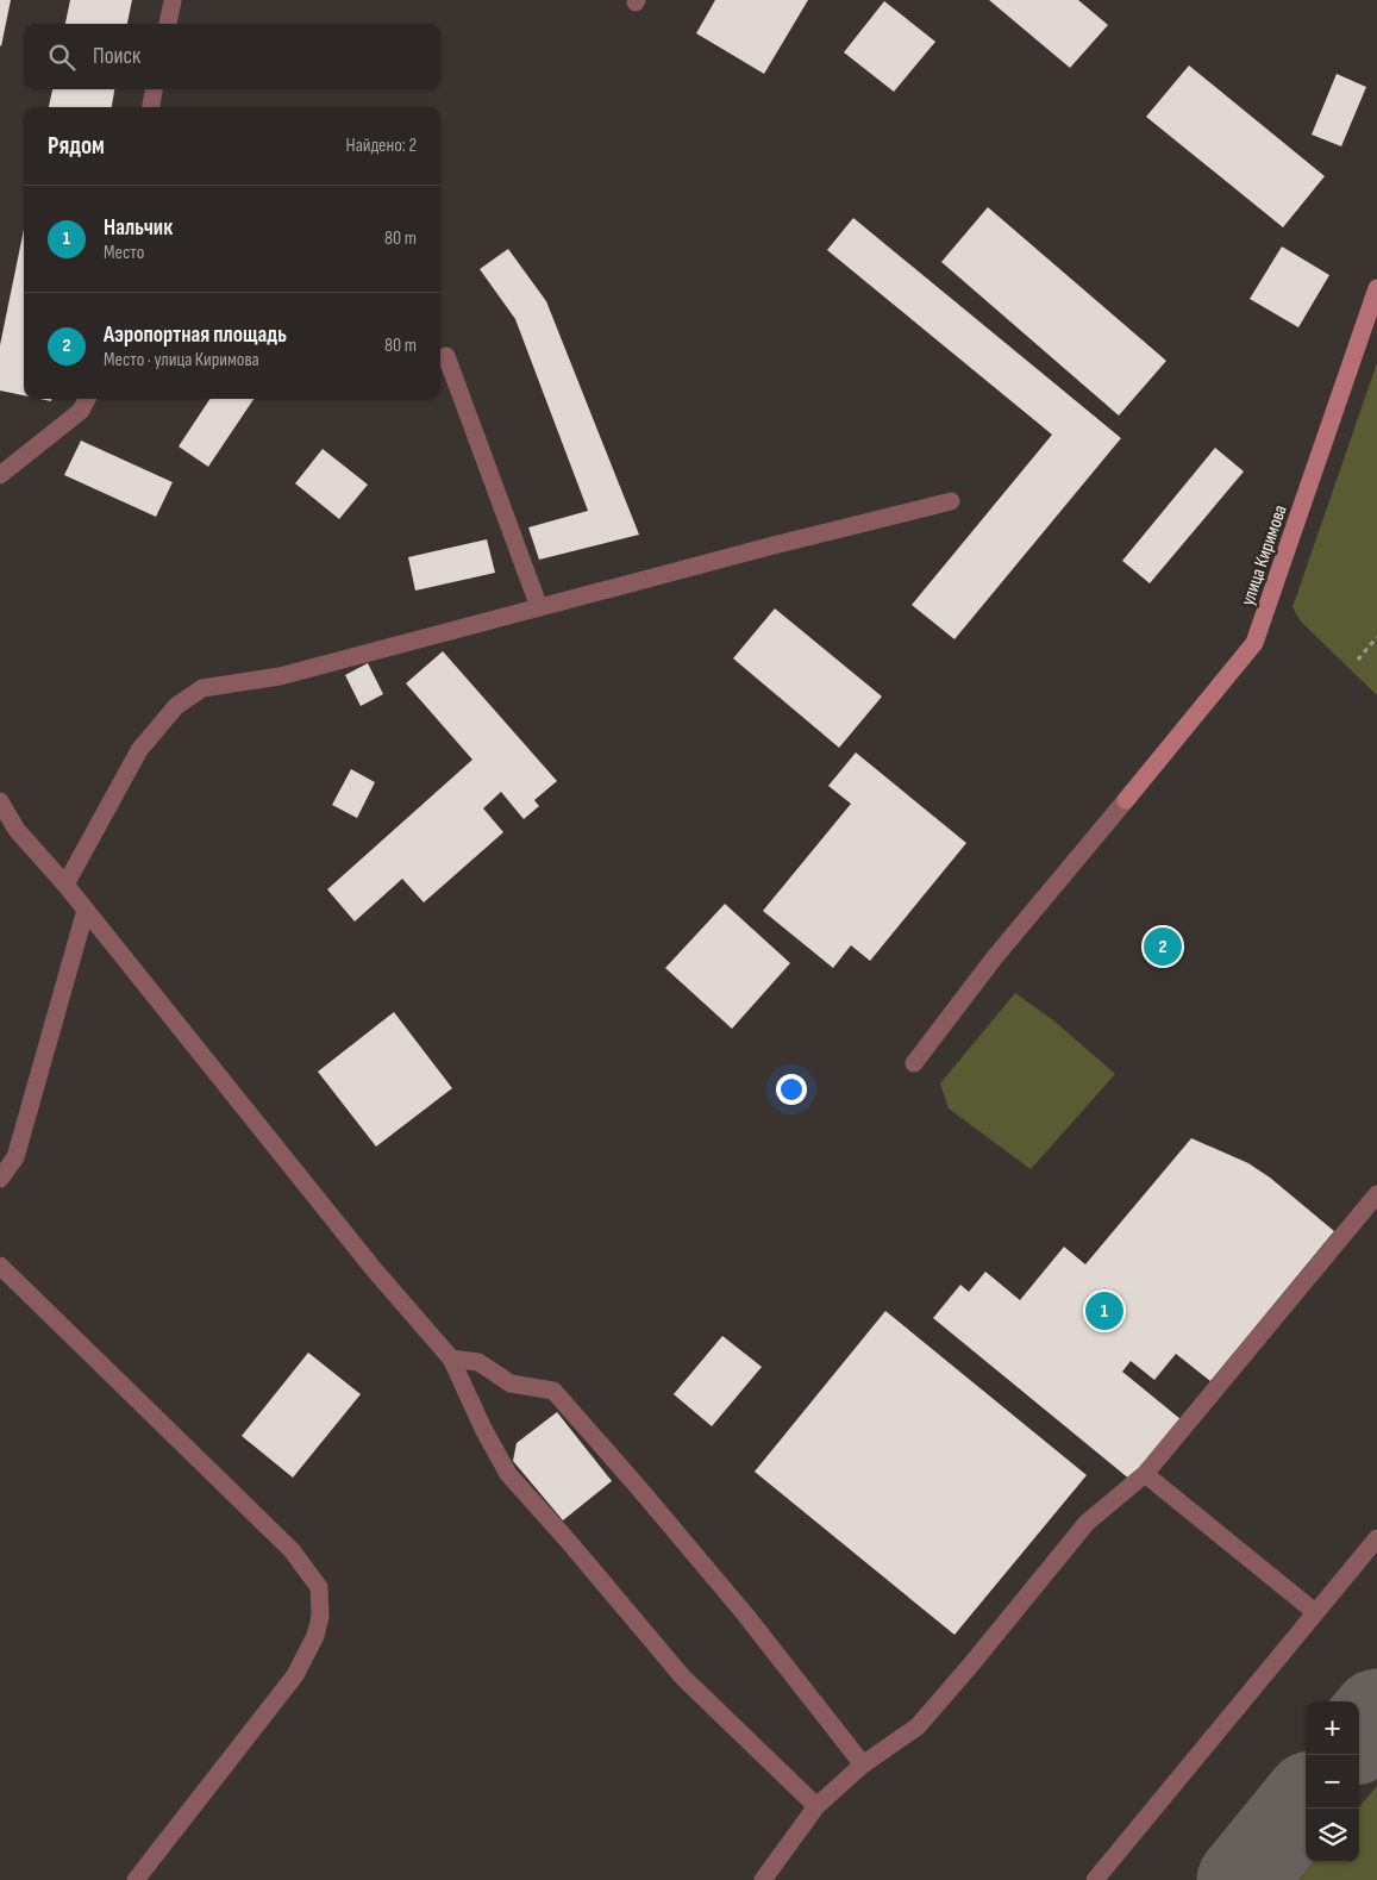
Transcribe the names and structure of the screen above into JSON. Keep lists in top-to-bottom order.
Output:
{
  "streets": {
    "main road": ["улица Киримова"]
  },
  "page": {
    "search": "Поиск",
    "heading": ["Рядом", "Найдено: 2"],
    "list": [
      {
        "mark": "1",
        "name": "Нальчик",
        "note": "Место",
        "value": "80 m"
      },
      {
        "mark": "2",
        "name": "Аэропортная площадь",
        "note": "Место · улица Киримова",
        "value": "80 m"
      }
    ],
    "pins": ["2", "1"],
    "map_buttons": ["+", "−"]
  }
}
